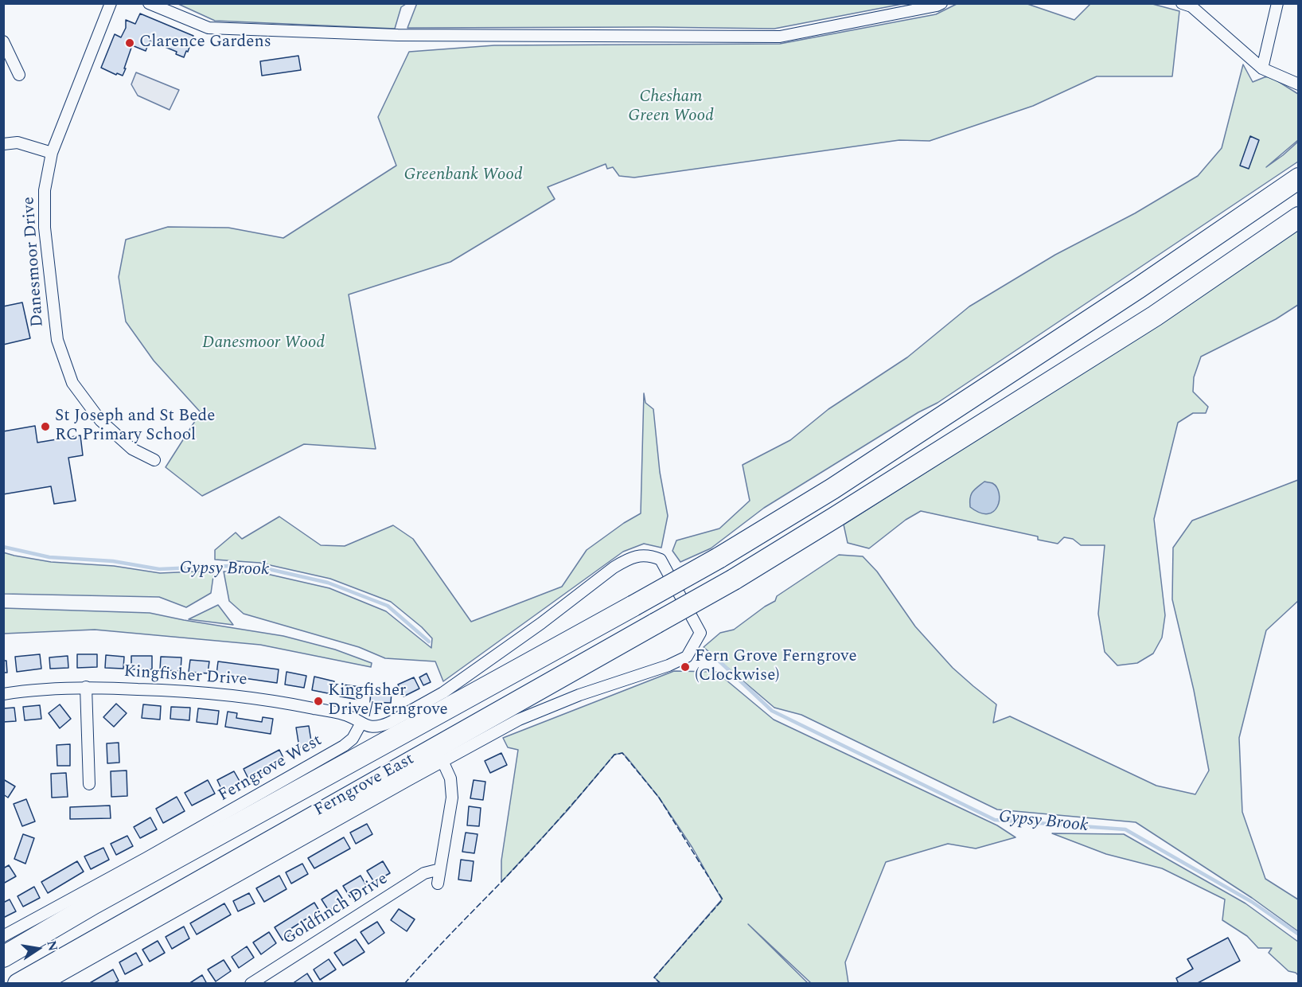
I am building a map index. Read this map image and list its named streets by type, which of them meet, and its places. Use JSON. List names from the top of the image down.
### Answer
{
  "streets": {
    "street": [
      "Danesmoor Drive",
      "Kingfisher Drive",
      "Ferngrove West",
      "Ferngrove East",
      "Goldfinch Drive"
    ]
  },
  "crossings": [
    ["Kingfisher Drive", "Ferngrove West"],
    ["Kingfisher Drive", "Ferngrove East"],
    ["Ferngrove West", "Ferngrove East"]
  ],
  "water": ["Gypsy Brook"],
  "parks": ["Chesham Green Wood", "Greenbank Wood", "Danesmoor Wood"],
  "places": [
    "Clarence Gardens",
    "St Joseph and St Bede RC Primary School",
    "Fern Grove Ferngrove (Clockwise)",
    "Kingfisher Drive/Ferngrove"
  ],
  "north": "right"
}
